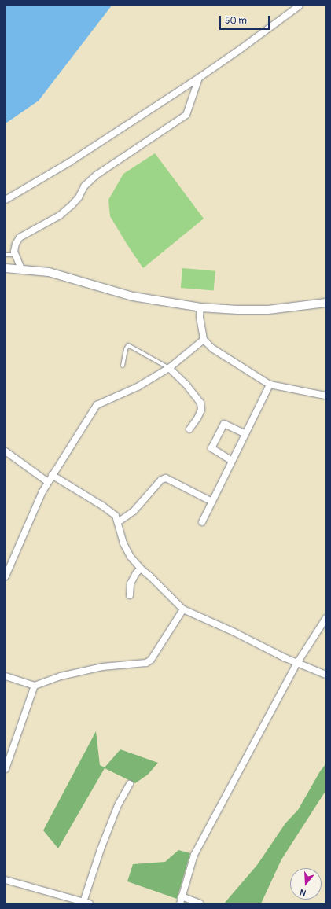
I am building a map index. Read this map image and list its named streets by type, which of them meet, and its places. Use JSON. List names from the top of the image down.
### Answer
{
  "scale_bar": "50 m",
  "north": "bottom"
}
